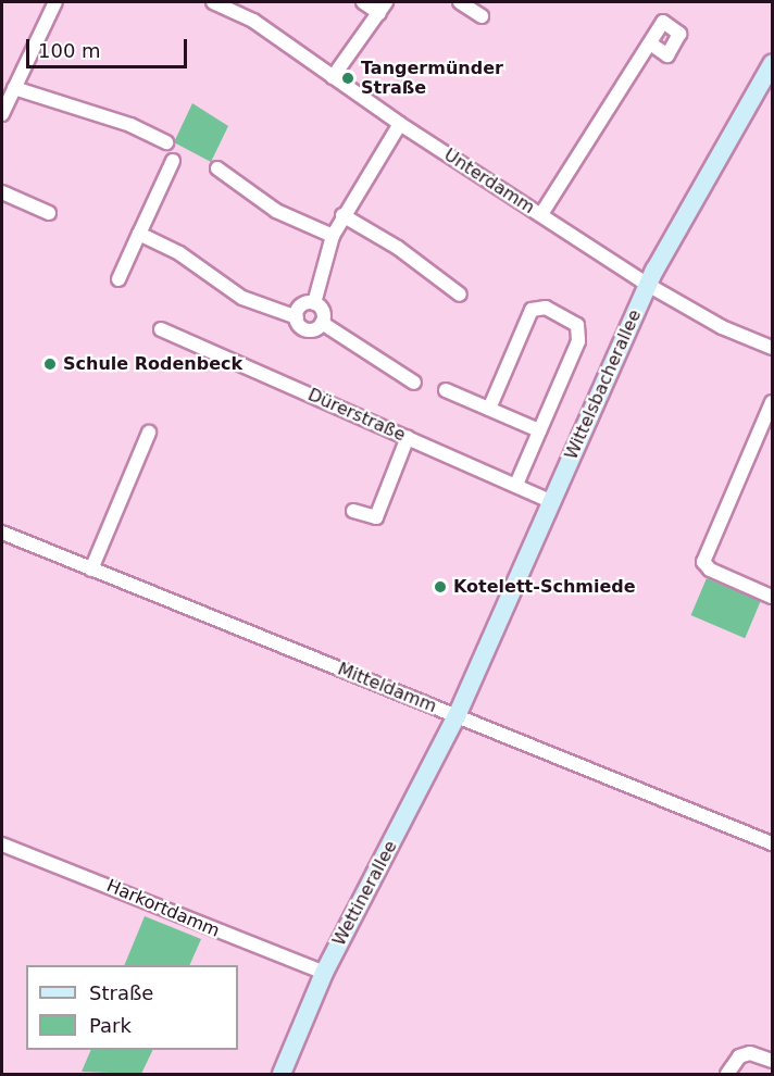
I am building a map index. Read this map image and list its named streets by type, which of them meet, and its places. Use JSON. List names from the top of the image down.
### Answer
{
  "streets": {
    "street": [
      "Unterdamm",
      "Wittelsbacherallee",
      "Dürerstraße",
      "Mitteldamm",
      "Wettinerallee",
      "Harkortdamm"
    ]
  },
  "crossings": [
    ["Unterdamm", "Wittelsbacherallee"],
    ["Wittelsbacherallee", "Dürerstraße"],
    ["Wittelsbacherallee", "Mitteldamm"],
    ["Wittelsbacherallee", "Wettinerallee"],
    ["Mitteldamm", "Wettinerallee"],
    ["Wettinerallee", "Harkortdamm"]
  ],
  "places": ["Tangermünder Straße", "Schule Rodenbeck", "Kotelett-Schmiede"],
  "legend": ["Straße", "Park"],
  "scale_bar": "100 m"
}
